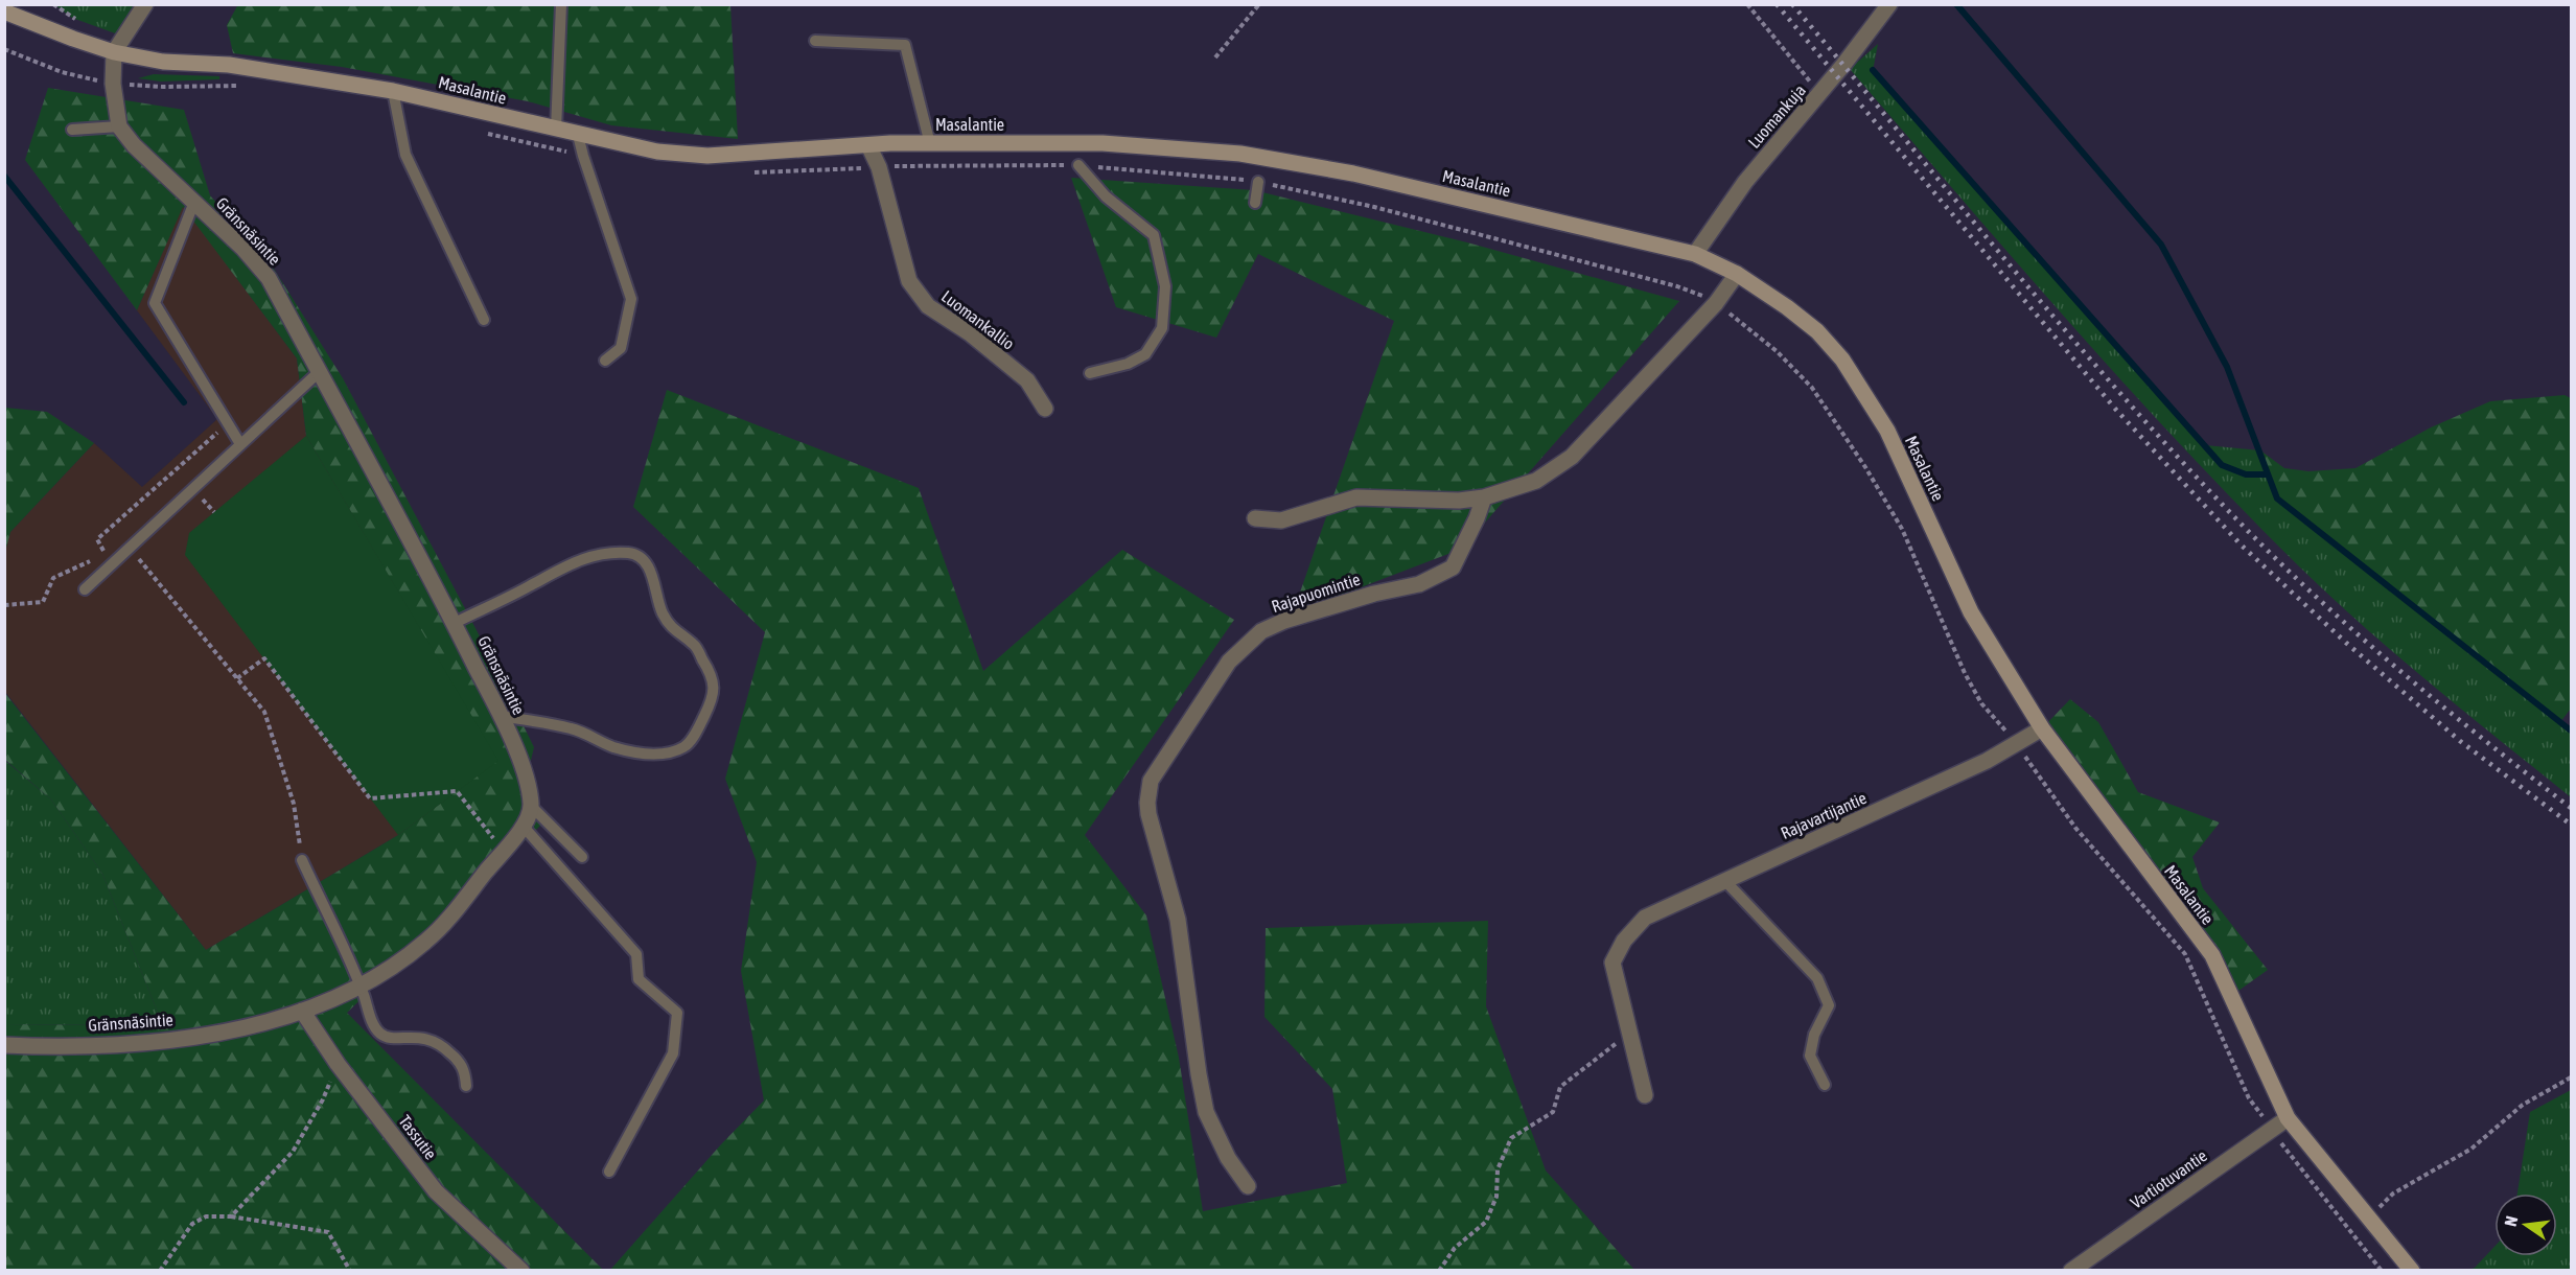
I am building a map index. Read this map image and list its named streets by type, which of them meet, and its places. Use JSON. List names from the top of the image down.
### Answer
{
  "streets": {
    "street": [
      "Masalantie",
      "Luomankuja",
      "Gränsnäsintie",
      "Luomankallio",
      "Rajapuomintie",
      "Rajavartijantie",
      "Tassutie",
      "Vartiotuvantie"
    ]
  },
  "crossings": [
    ["Masalantie", "Luomankuja"],
    ["Masalantie", "Luomankallio"],
    ["Masalantie", "Rajavartijantie"],
    ["Masalantie", "Vartiotuvantie"],
    ["Gränsnäsintie", "Tassutie"]
  ],
  "north": "left"
}
